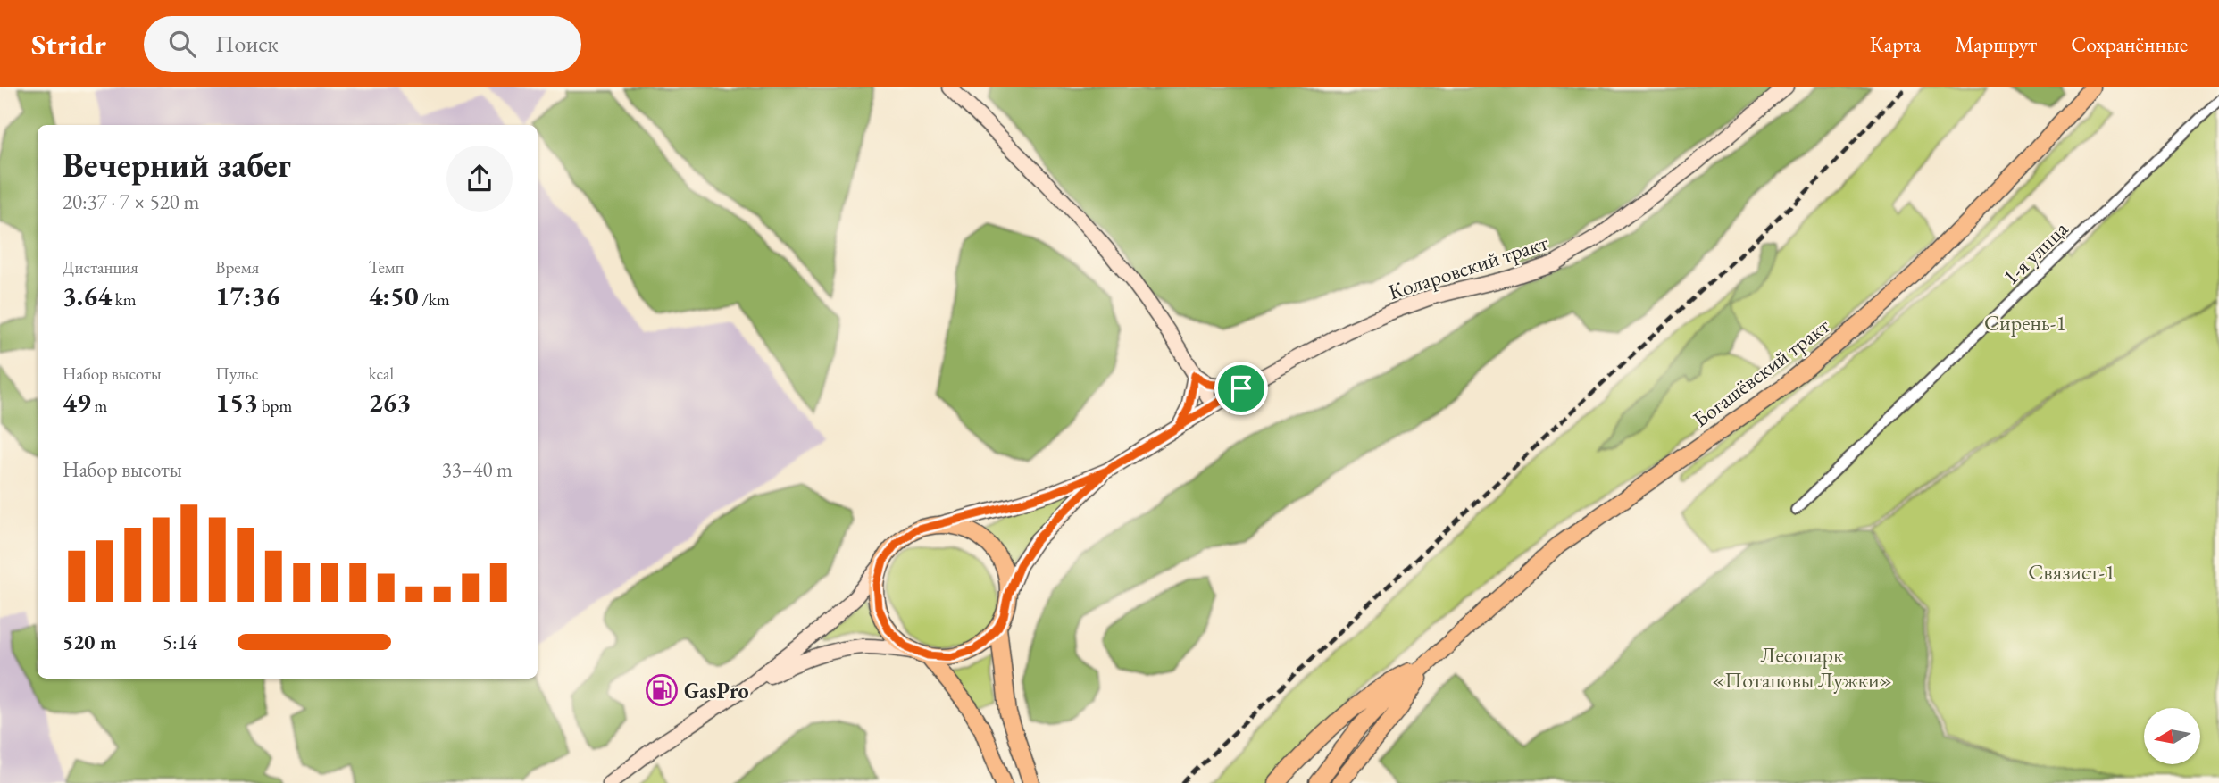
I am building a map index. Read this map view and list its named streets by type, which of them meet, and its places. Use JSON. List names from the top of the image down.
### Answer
{
  "streets": {
    "main road": ["Коларовский тракт", "Богашёвский тракт"],
    "street": ["1-я улица"]
  },
  "parks": ["Сирень-1", "Связист-1", "Лесопарк «Потаповы Лужки»"],
  "places": {
    "fuel station": ["GasPro"]
  },
  "north": "left",
  "page": {
    "header": "Stridr",
    "search": "Поиск",
    "nav": ["Карта", "Маршрут", "Сохранённые"],
    "heading": ["Вечерний забег", "20:37 · 7 × 520 m"],
    "stats": [
      ["Дистанция", "3.64 km"],
      ["Время", "17:36"],
      ["Темп", "4:50 /km"],
      ["Набор высоты", "49 m"],
      ["Пульс", "153 bpm"],
      ["kcal", "263"]
    ],
    "chart": ["Набор высоты", "33–40 m"],
    "list": [
      {
        "name": "520 m",
        "note": "5:14"
      }
    ]
  }
}
